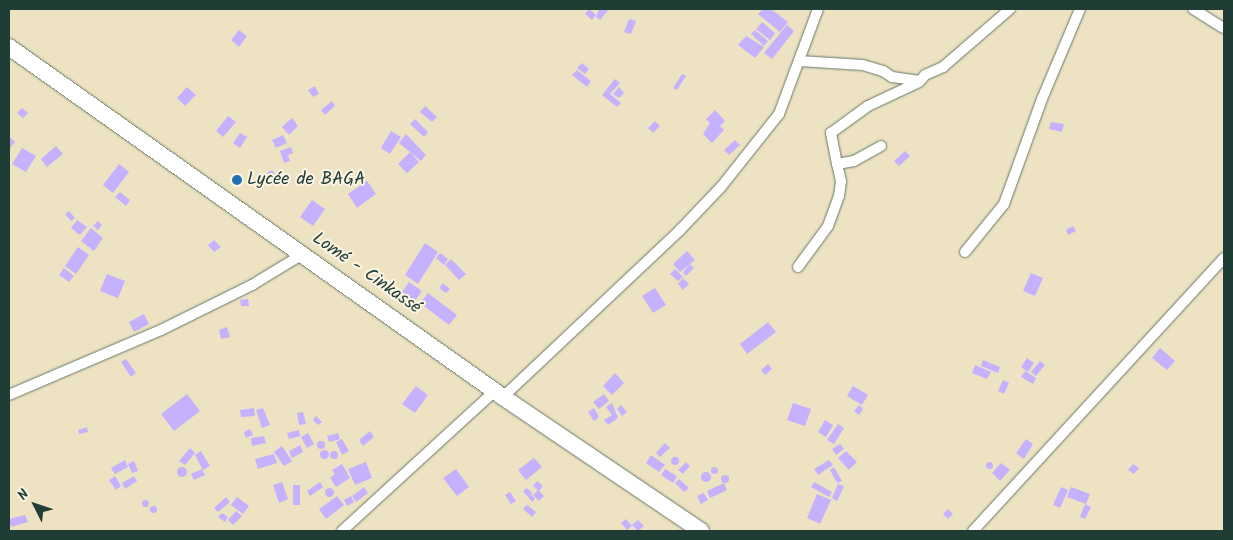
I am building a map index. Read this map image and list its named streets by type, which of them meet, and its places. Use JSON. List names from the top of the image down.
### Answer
{
  "streets": {
    "highway": ["Lomé - Cinkassé"]
  },
  "places": ["Lycée de BAGA"],
  "north": "top left"
}
